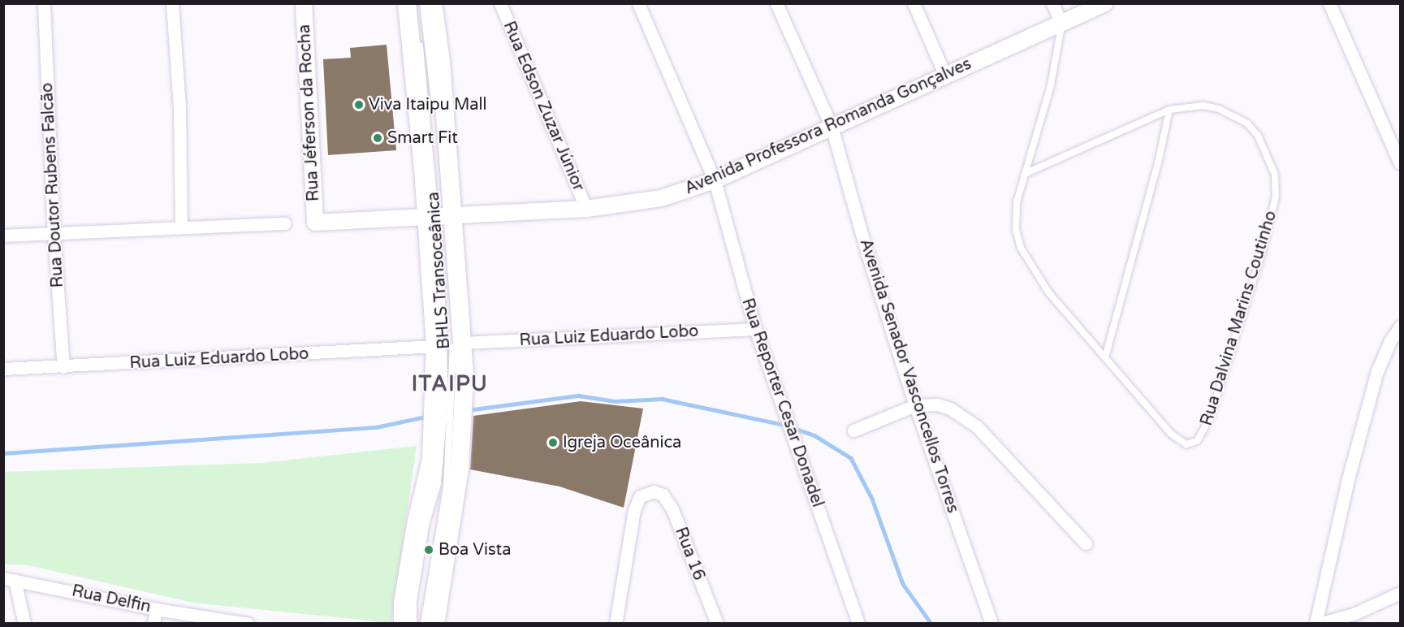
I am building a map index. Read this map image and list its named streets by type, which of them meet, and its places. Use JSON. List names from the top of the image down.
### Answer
{
  "streets": {
    "street": [
      "Rua Edson Zuzar Júnior",
      "Rua Jéferson da Rocha",
      "Avenida Professora Romanda Gonçalves",
      "Rua Doutor Rubens Falcão",
      "Rua Luiz Eduardo Lobo",
      "Avenida Senador Vasconcellos Torres",
      "Rua Reporter Cesar Donadel",
      "Rua 16",
      "Rua Delfin"
    ],
    "lane": ["BHLS Transoceânica", "Rua Dalvina Marins Coutinho"]
  },
  "crossings": [
    ["Rua Edson Zuzar Júnior", "Avenida Professora Romanda Gonçalves"],
    ["Rua Jéferson da Rocha", "Avenida Professora Romanda Gonçalves"],
    ["Avenida Professora Romanda Gonçalves", "BHLS Transoceânica"],
    ["Avenida Professora Romanda Gonçalves", "Rua Dalvina Marins Coutinho"],
    ["Avenida Professora Romanda Gonçalves", "Avenida Senador Vasconcellos Torres"],
    ["Avenida Professora Romanda Gonçalves", "Rua Reporter Cesar Donadel"],
    ["Rua Doutor Rubens Falcão", "Rua Luiz Eduardo Lobo"],
    ["BHLS Transoceânica", "Rua Luiz Eduardo Lobo"],
    ["Rua Luiz Eduardo Lobo", "Rua Reporter Cesar Donadel"]
  ],
  "districts": ["ITAIPU"],
  "places": [
    "Viva Itaipu Mall",
    "Smart Fit",
    "Igreja Oceânica",
    "Boa Vista"
  ]
}
